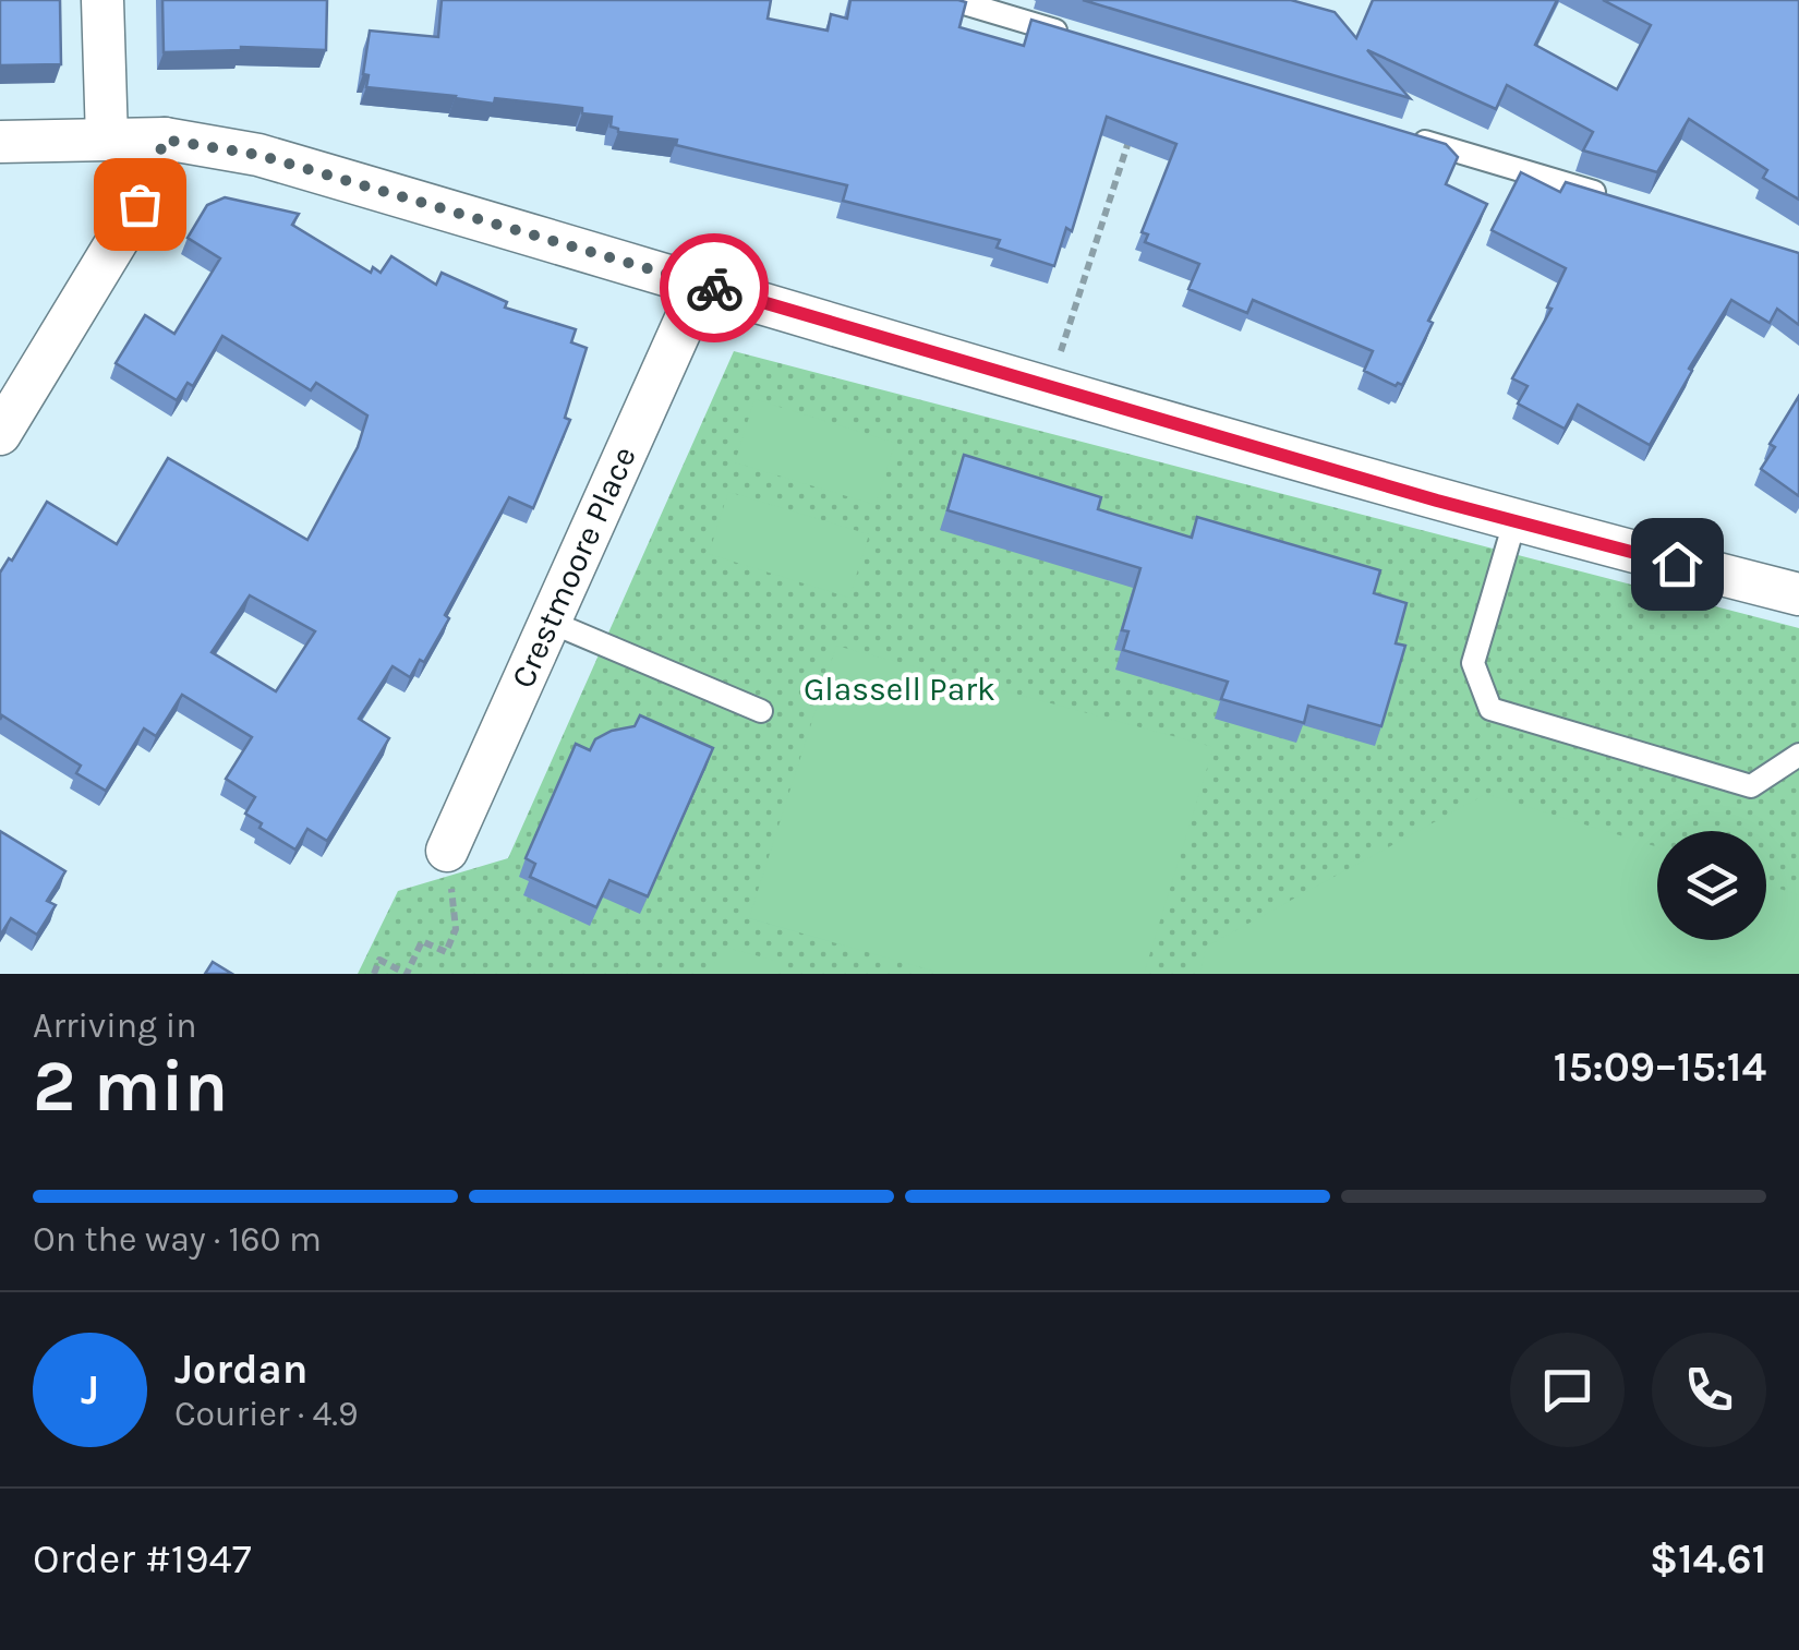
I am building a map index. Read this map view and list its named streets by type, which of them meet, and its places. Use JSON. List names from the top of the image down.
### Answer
{
  "streets": {
    "street": ["Crestmoore Place"]
  },
  "parks": ["Glassell Park"],
  "page": {
    "heading": ["2 min", "Arriving in", "15:09–15:14"],
    "panel": [
      "Jordan",
      "Courier · 4.9",
      "Order #1947",
      "$14.61"
    ],
    "bar": "On the way · 160 m",
    "round": "J"
  }
}
